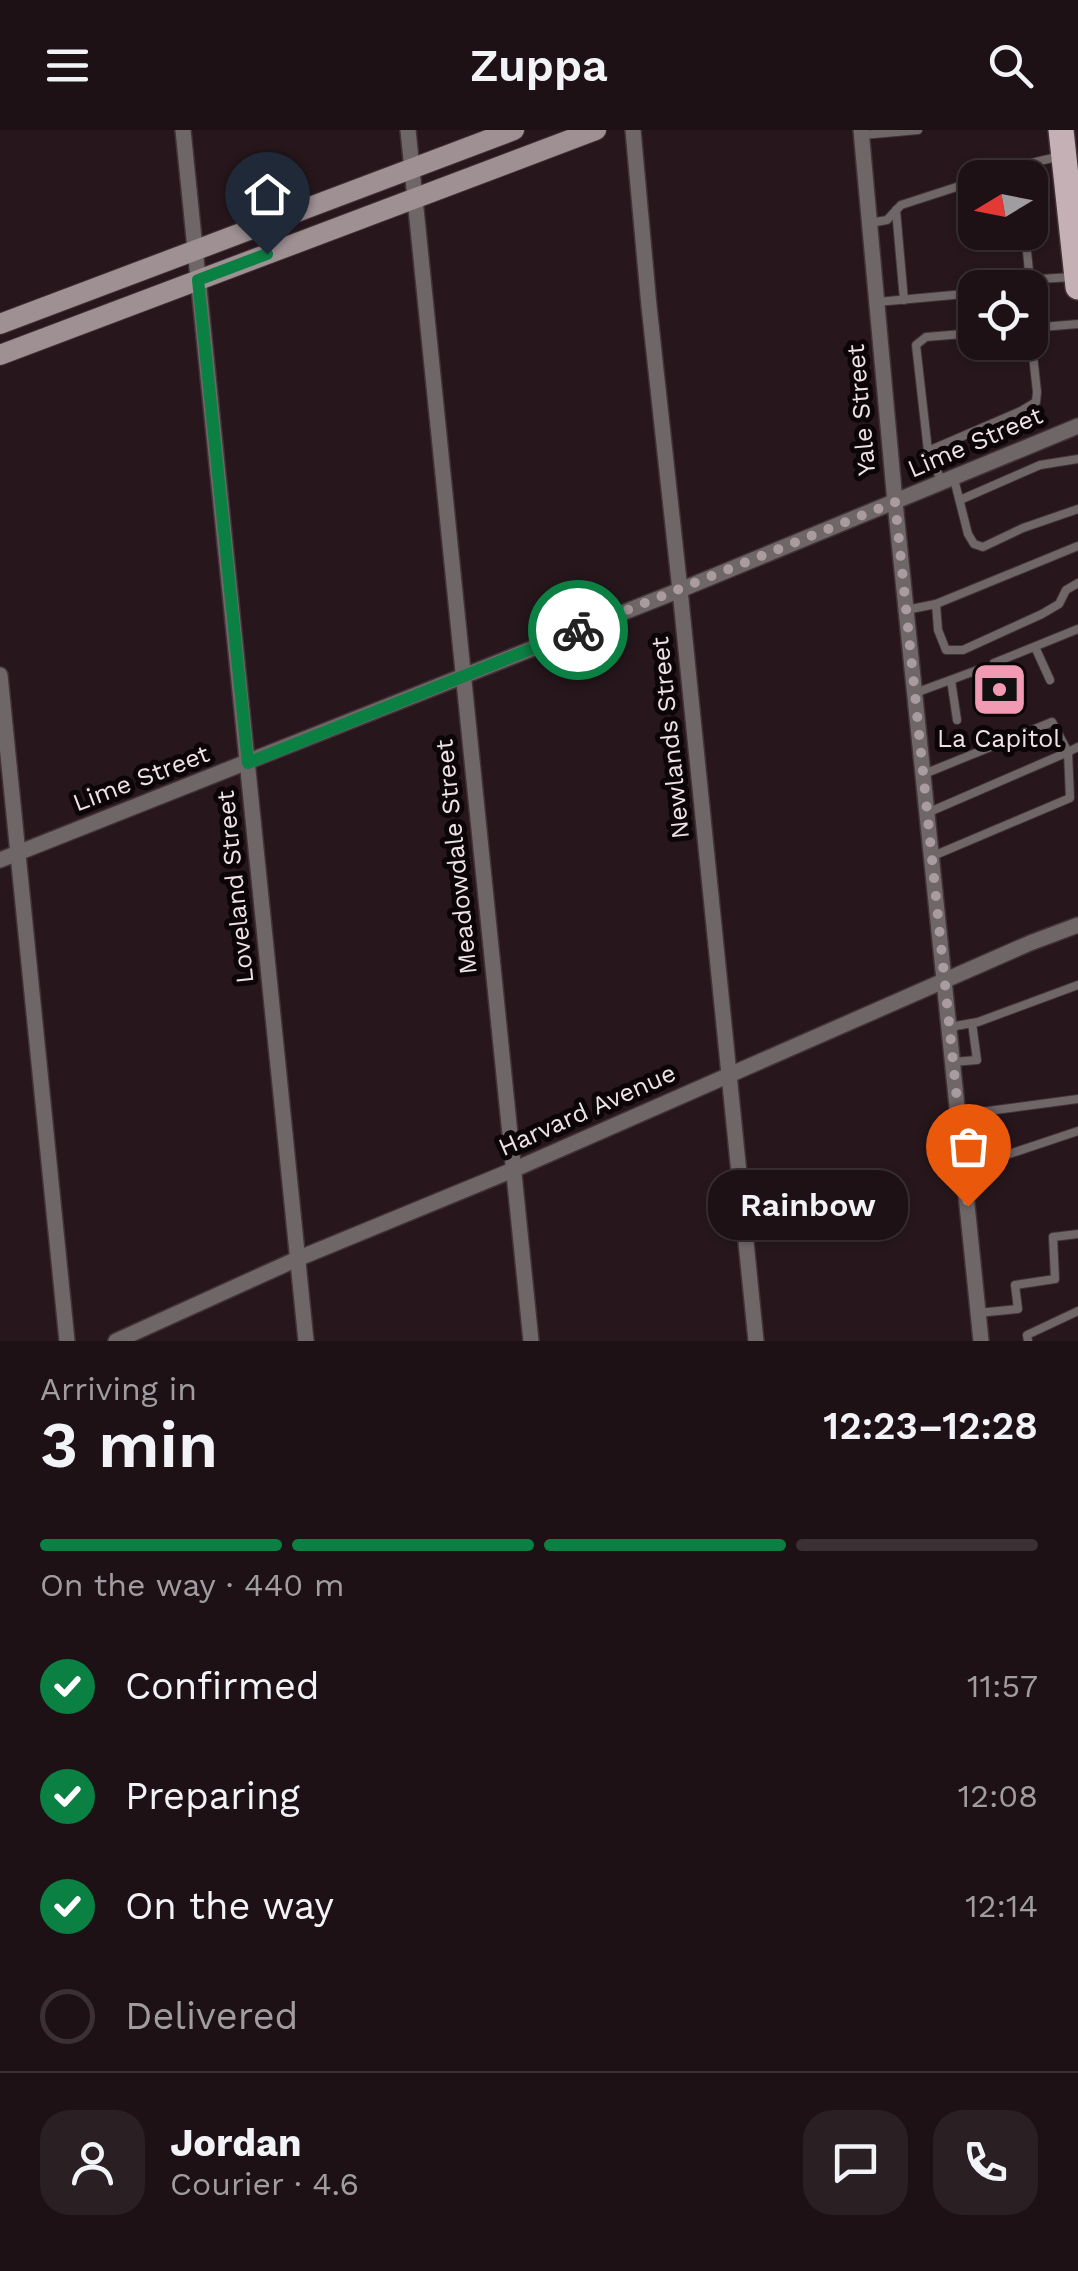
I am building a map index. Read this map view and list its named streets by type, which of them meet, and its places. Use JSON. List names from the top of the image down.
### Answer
{
  "streets": {
    "street": [
      "Yale Street",
      "Lime Street",
      "Newlands Street",
      "Meadowdale Street",
      "Loveland Street",
      "Harvard Avenue"
    ]
  },
  "crossings": [
    ["Yale Street", "Lime Street"],
    ["Yale Street", "Harvard Avenue"],
    ["Lime Street", "Newlands Street"],
    ["Lime Street", "Meadowdale Street"],
    ["Lime Street", "Loveland Street"],
    ["Newlands Street", "Harvard Avenue"],
    ["Meadowdale Street", "Harvard Avenue"],
    ["Loveland Street", "Harvard Avenue"]
  ],
  "places": {
    "bank": ["La Capitol"],
    "other": ["Rainbow"]
  },
  "north": "left",
  "page": {
    "header": "Zuppa",
    "bubble": "Rainbow",
    "heading": ["3 min", "Arriving in", "12:23–12:28"],
    "panel": ["Jordan", "Courier · 4.6"],
    "bar": "On the way · 440 m",
    "list": [
      ["Confirmed", "11:57"],
      ["Preparing", "12:08"],
      ["On the way", "12:14"],
      "Delivered"
    ]
  }
}
